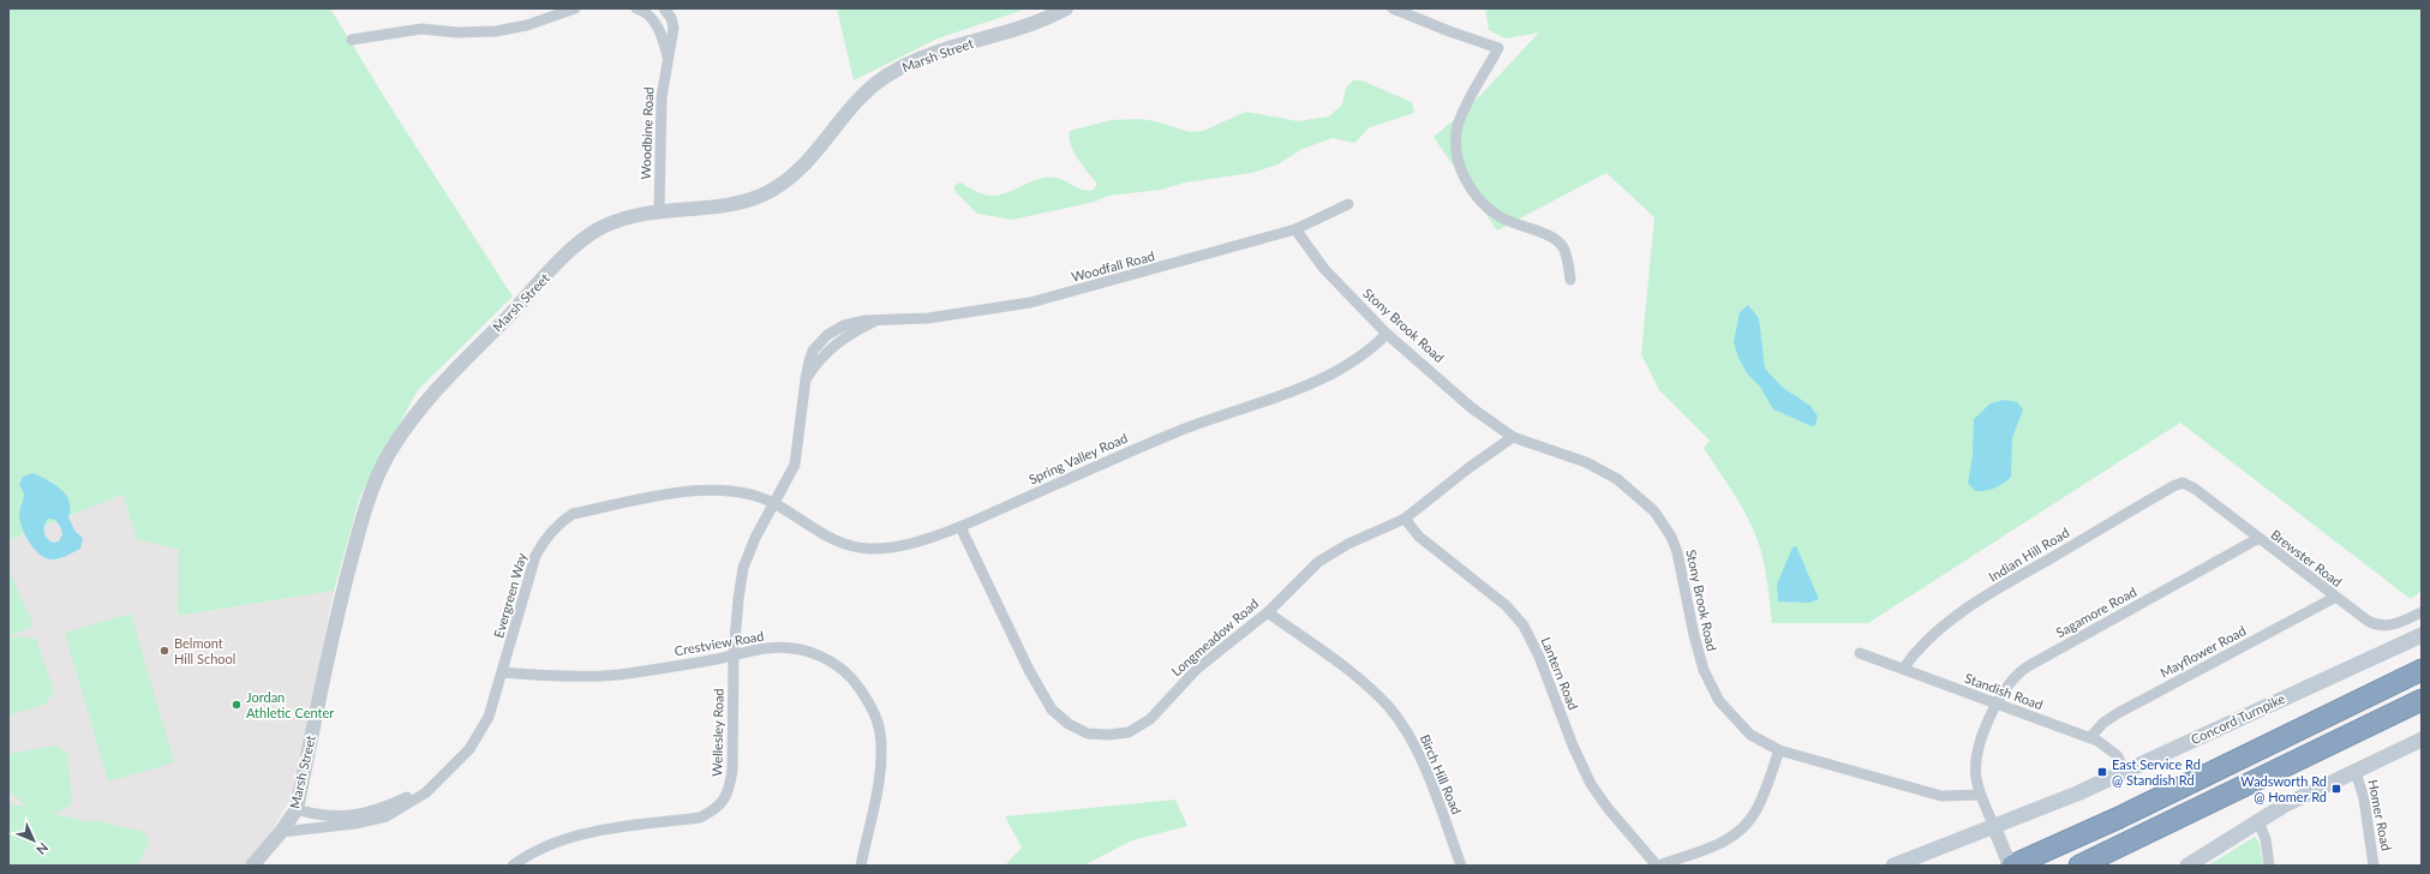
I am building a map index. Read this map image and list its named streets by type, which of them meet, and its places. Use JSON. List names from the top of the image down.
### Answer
{
  "streets": {
    "main road": ["Concord Turnpike"],
    "street": [
      "Marsh Street",
      "Woodbine Road",
      "Woodfall Road",
      "Stony Brook Road",
      "Spring Valley Road",
      "Indian Hill Road",
      "Brewster Road",
      "Evergreen Way",
      "Sagamore Road",
      "Longmeadow Road",
      "Crestview Road",
      "Mayflower Road",
      "Lantern Road",
      "Standish Road",
      "Wellesley Road",
      "Birch Hill Road",
      "Homer Road"
    ]
  },
  "crossings": [
    ["Marsh Street", "Woodbine Road"],
    ["Marsh Street", "Evergreen Way"],
    ["Woodfall Road", "Stony Brook Road"],
    ["Woodfall Road", "Spring Valley Road"],
    ["Woodfall Road", "Evergreen Way"],
    ["Woodfall Road", "Wellesley Road"],
    ["Stony Brook Road", "Spring Valley Road"],
    ["Stony Brook Road", "Sagamore Road"],
    ["Stony Brook Road", "Longmeadow Road"],
    ["Spring Valley Road", "Evergreen Way"],
    ["Spring Valley Road", "Longmeadow Road"],
    ["Spring Valley Road", "Wellesley Road"],
    ["Indian Hill Road", "Brewster Road"],
    ["Indian Hill Road", "Standish Road"],
    ["Brewster Road", "Sagamore Road"],
    ["Brewster Road", "Mayflower Road"],
    ["Evergreen Way", "Crestview Road"],
    ["Evergreen Way", "Wellesley Road"],
    ["Sagamore Road", "Standish Road"],
    ["Sagamore Road", "Concord Turnpike"],
    ["Longmeadow Road", "Lantern Road"],
    ["Longmeadow Road", "Birch Hill Road"],
    ["Crestview Road", "Wellesley Road"],
    ["Mayflower Road", "Standish Road"],
    ["Standish Road", "Concord Turnpike"]
  ],
  "places": {
    "other": ["Belmont Hill School", "Jordan Athletic Center"],
    "transit": ["East Service Rd @ Standish Rd", "Wadsworth Rd @ Homer Rd"]
  },
  "north": "bottom right"
}
